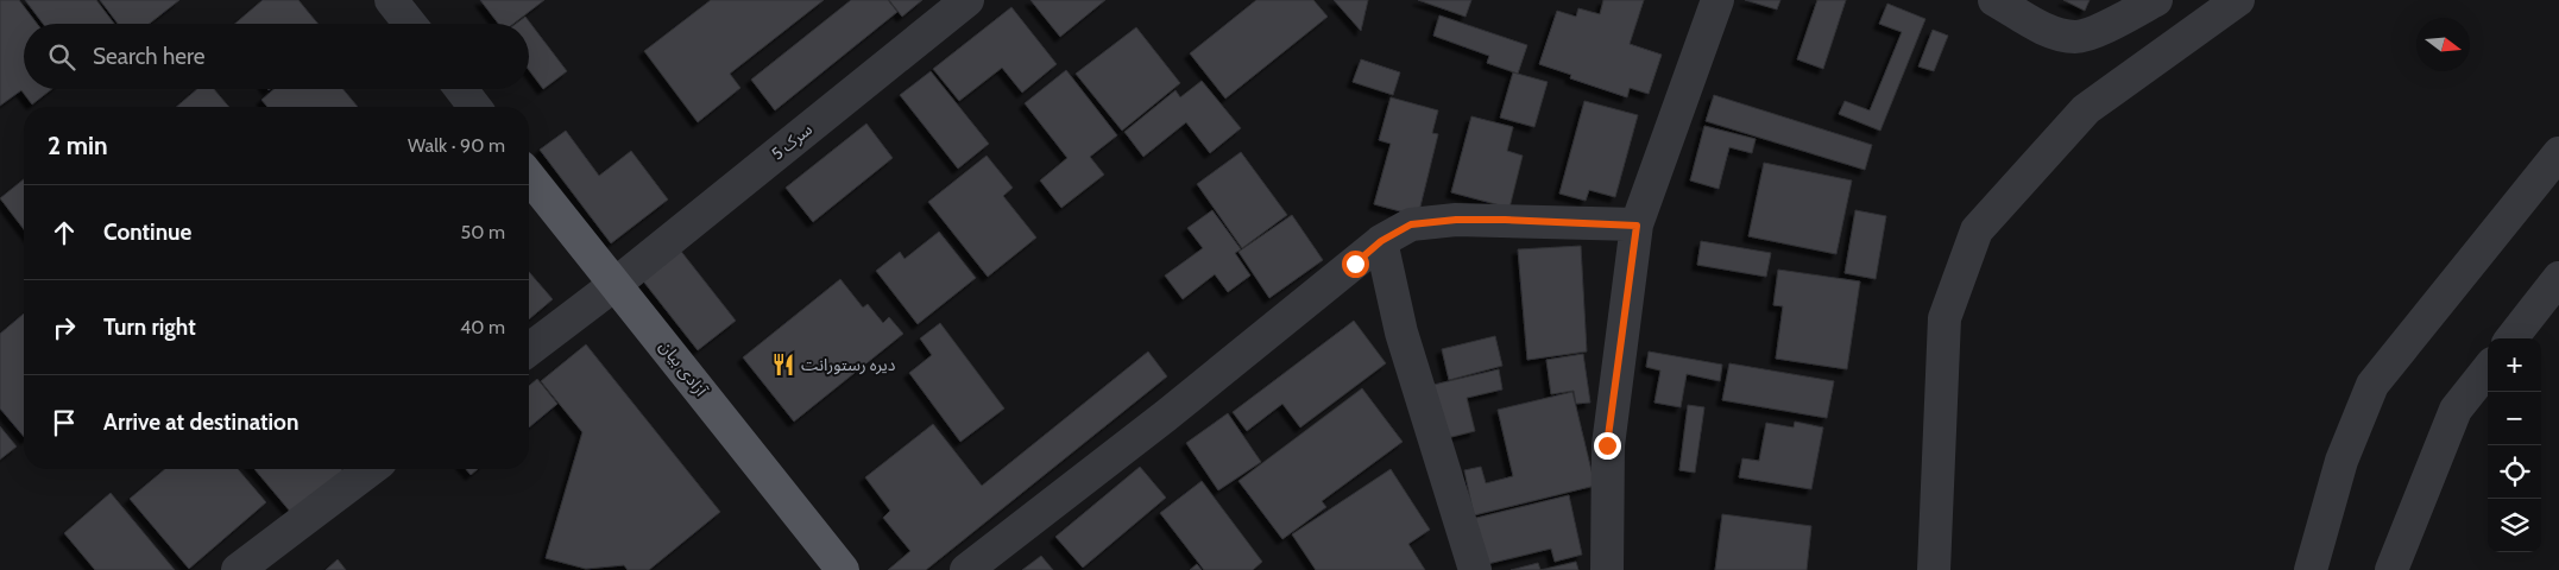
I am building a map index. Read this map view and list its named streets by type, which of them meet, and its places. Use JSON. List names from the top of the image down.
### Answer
{
  "streets": {
    "main road": ["آزادی بیان"],
    "street": ["سرک 5"]
  },
  "crossings": [
    ["سرک 5", "آزادی بیان"]
  ],
  "places": {
    "restaurant": ["دیره رستورانت"]
  },
  "north": "right",
  "page": {
    "search": "Search here",
    "heading": ["2 min", "Walk · 90 m"],
    "list": [
      ["Continue", "50 m"],
      ["Turn right", "40 m"],
      "Arrive at destination"
    ],
    "map_buttons": ["+", "−"]
  }
}
